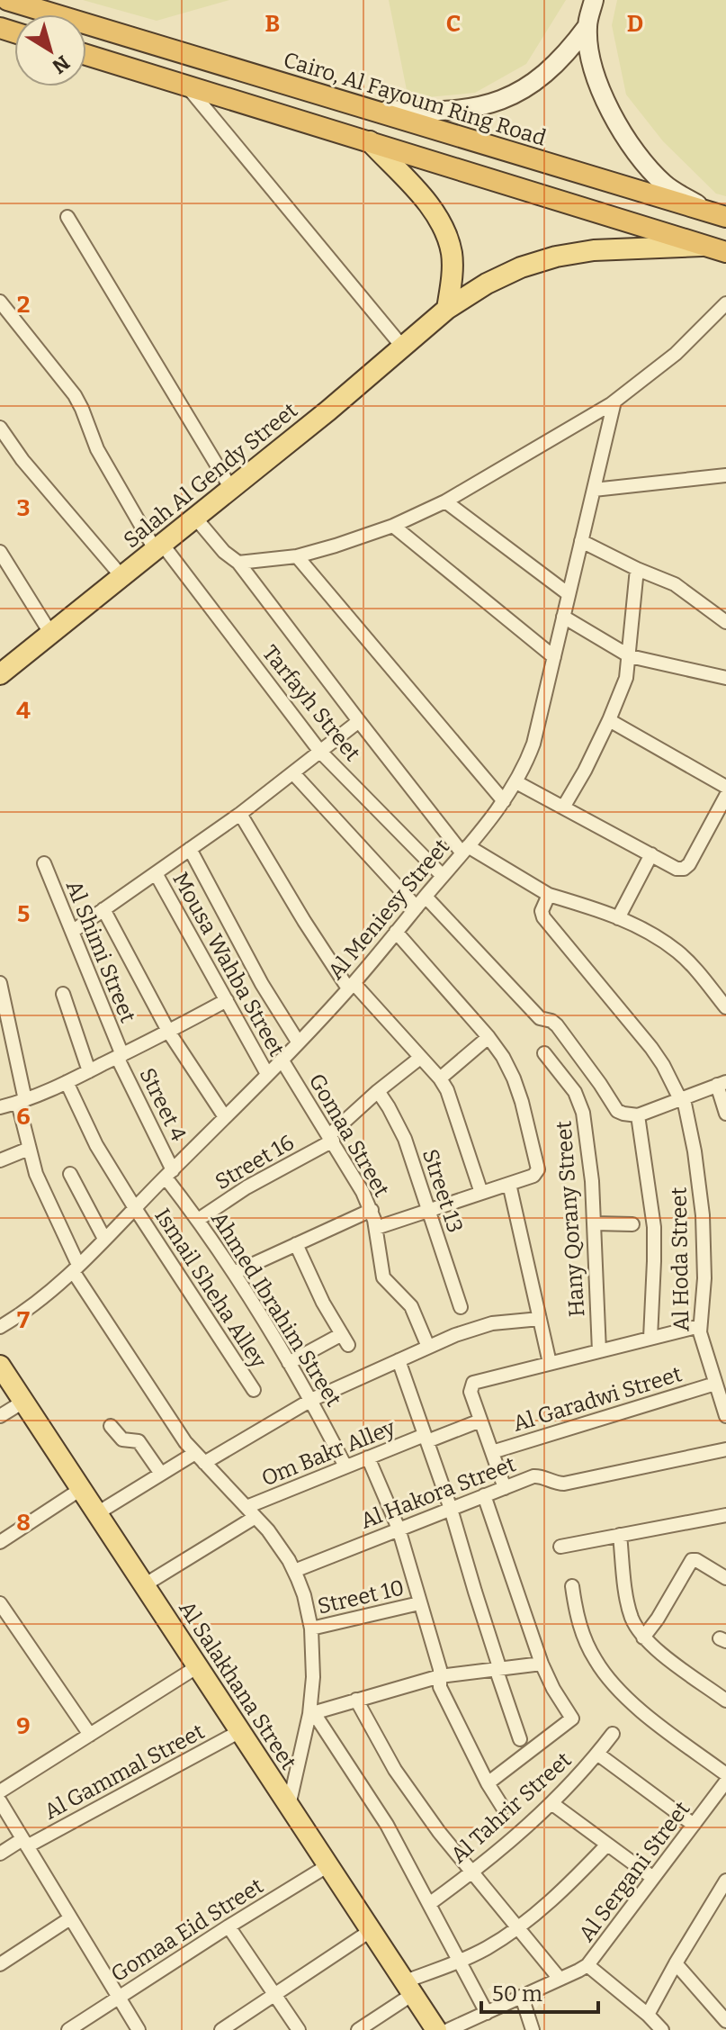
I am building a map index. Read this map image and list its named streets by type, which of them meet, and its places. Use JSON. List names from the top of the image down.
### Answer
{
  "streets": {
    "highway": ["Cairo, Al Fayoum Ring Road"],
    "main road": ["Salah Al Gendy Street", "Al Salakhana Street"],
    "street": [
      "Tarfayh Street",
      "Al Meniesy Street",
      "Al Shimi Street",
      "Mousa Wahba Street",
      "Street 4",
      "Gomaa Street",
      "Street 16",
      "Street 13",
      "Hany Qorany Street",
      "Al Hoda Street",
      "Ismail Sheha Alley",
      "Ahmed Ibrahim Street",
      "Al Garadwi Street",
      "Om Bakr Alley",
      "Al Hakora Street",
      "Street 10",
      "Al Gammal Street",
      "Al Tahrir Street",
      "Al Sergani Street",
      "Gomaa Eid Street"
    ]
  },
  "crossings": [
    ["Salah Al Gendy Street", "Tarfayh Street"],
    ["Tarfayh Street", "Al Meniesy Street"],
    ["Al Meniesy Street", "Mousa Wahba Street"],
    ["Al Meniesy Street", "Street 4"],
    ["Al Meniesy Street", "Gomaa Street"],
    ["Al Meniesy Street", "Ismail Sheha Alley"],
    ["Al Meniesy Street", "Ahmed Ibrahim Street"],
    ["Al Shimi Street", "Street 4"],
    ["Street 4", "Ahmed Ibrahim Street"],
    ["Gomaa Street", "Street 16"],
    ["Street 16", "Street 13"],
    ["Street 16", "Ahmed Ibrahim Street"],
    ["Al Hoda Street", "Al Garadwi Street"],
    ["Ahmed Ibrahim Street", "Om Bakr Alley"],
    ["Om Bakr Alley", "Al Salakhana Street"],
    ["Al Salakhana Street", "Al Gammal Street"],
    ["Al Salakhana Street", "Gomaa Eid Street"]
  ],
  "scale_bar": "50 m",
  "north": "bottom right",
  "grid": {
    "columns": ["B", "C", "D"],
    "rows": [
      "2",
      "3",
      "4",
      "5",
      "6",
      "7",
      "8",
      "9"
    ]
  }
}
